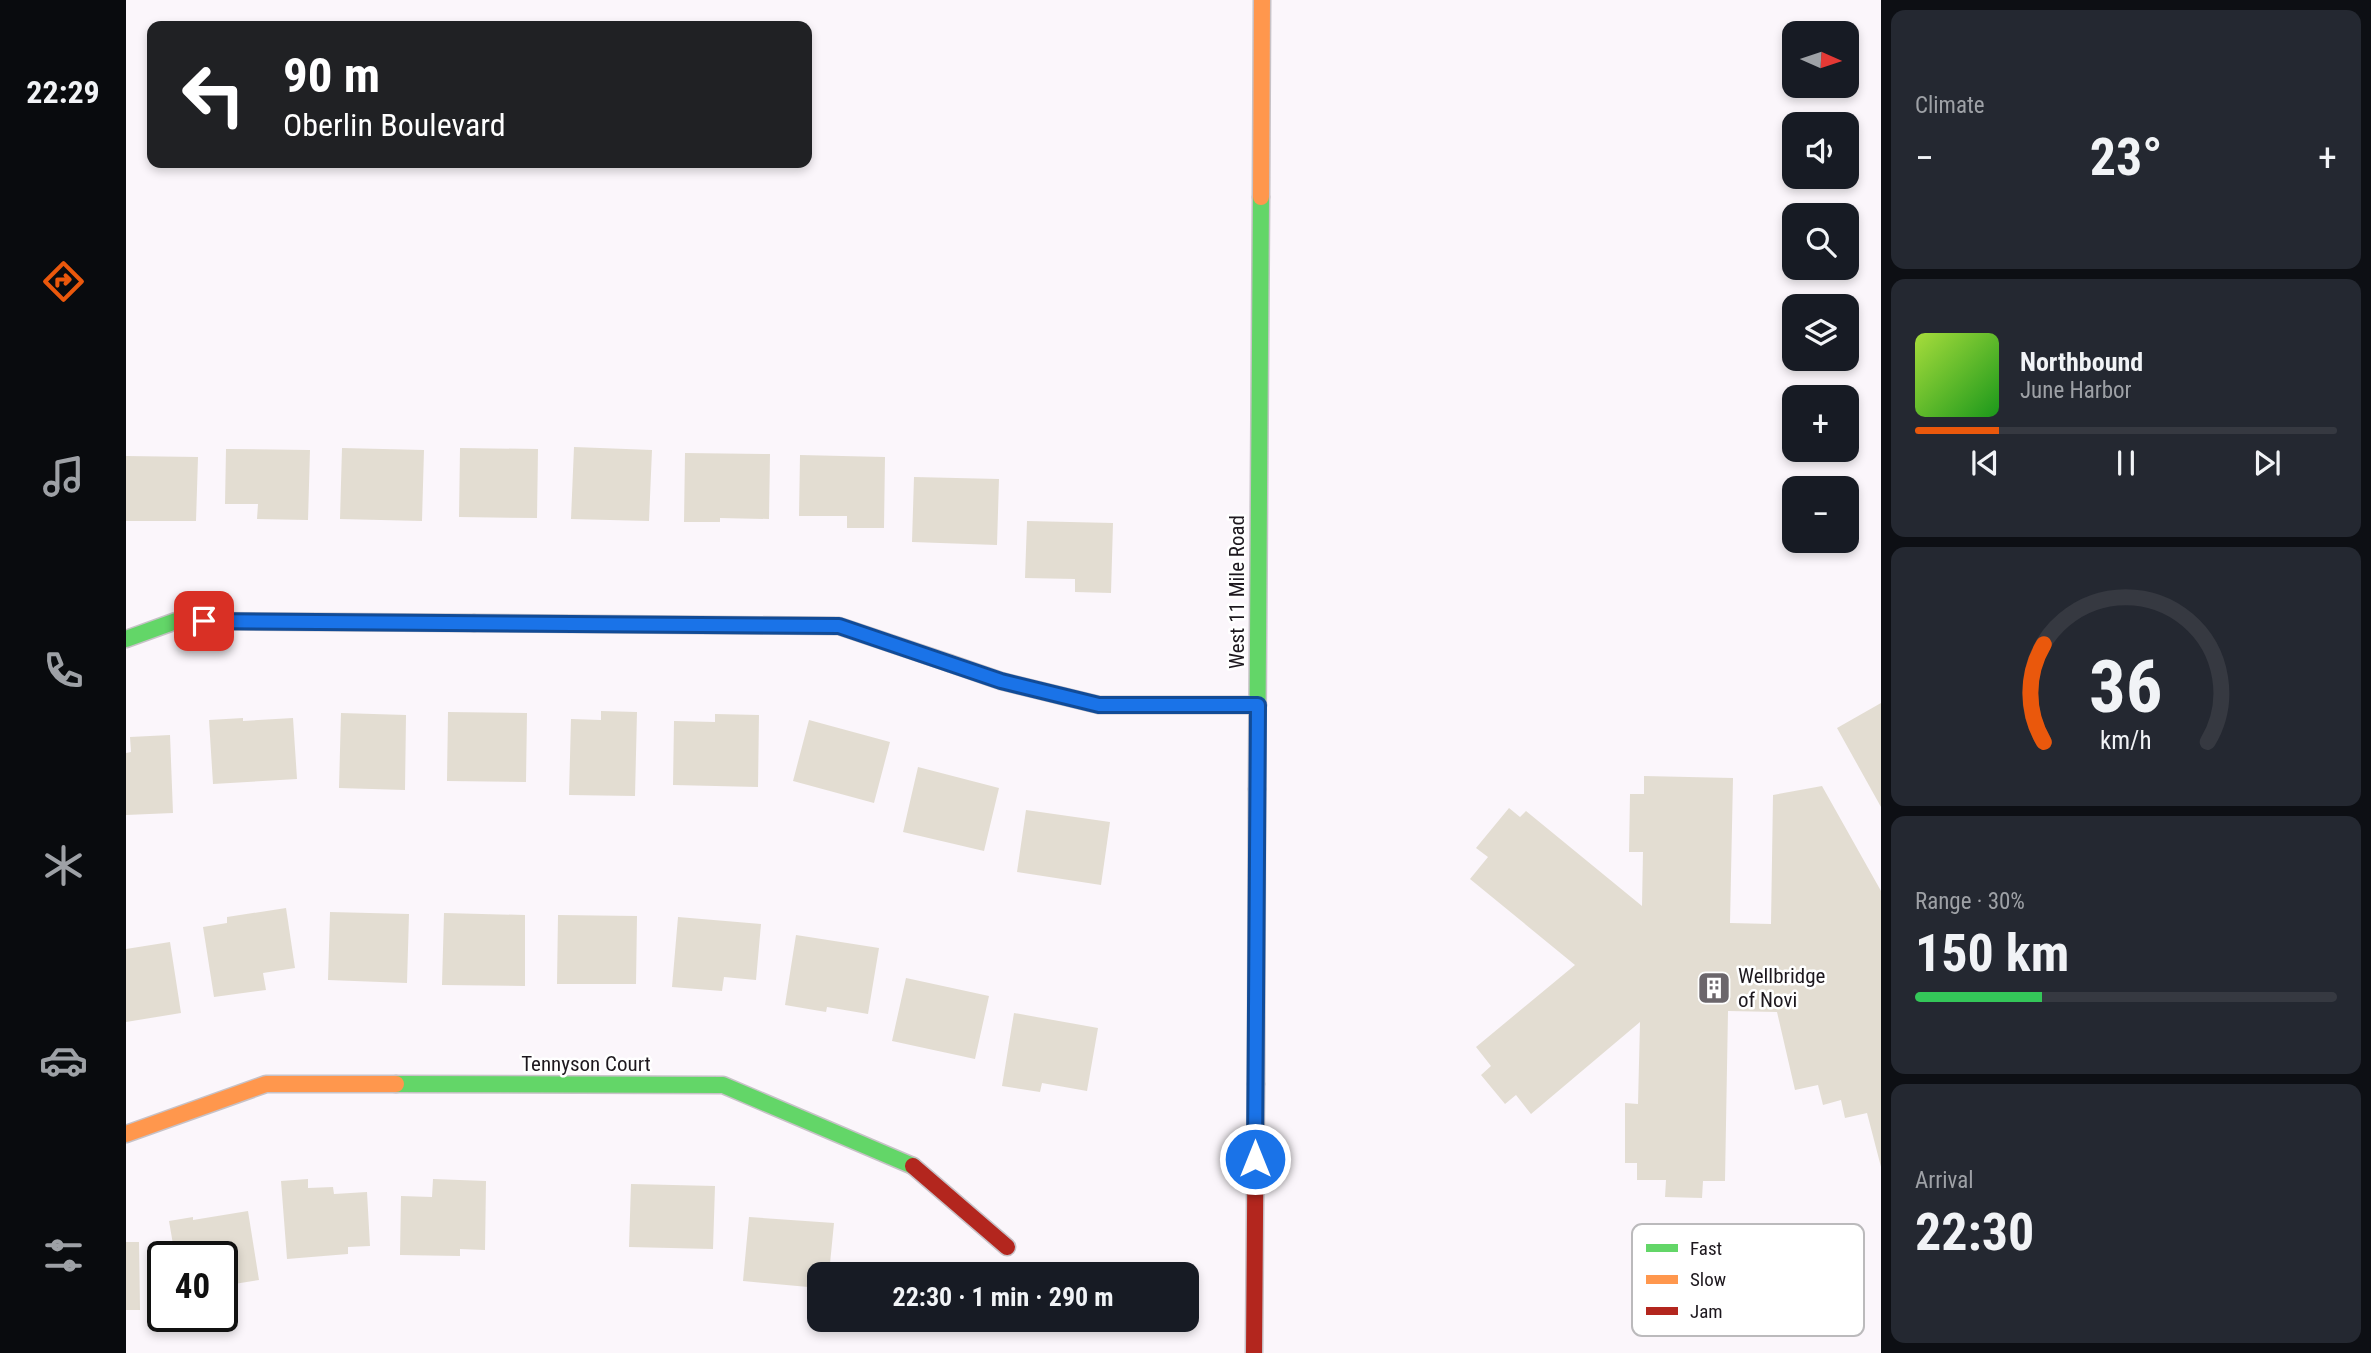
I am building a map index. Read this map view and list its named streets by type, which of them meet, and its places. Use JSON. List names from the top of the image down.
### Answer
{
  "streets": {
    "street": ["West 11 Mile Road", "Tennyson Court"]
  },
  "places": {
    "building": ["Wellbridge of Novi"]
  },
  "legend": ["Fast", "Slow", "Jam"],
  "north": "right",
  "page": {
    "tabs": "22:29",
    "tile": [
      "Climate",
      ["Range · 30%", "150 km"],
      ["Arrival", "22:30"]
    ],
    "map_buttons": ["+", "−"],
    "turn": ["90 m", "Oberlin Boulevard"],
    "heat": ["−", "23°", "+"],
    "song": ["Northbound", "June Harbor"],
    "limit": "40",
    "trip": "22:30 · 1 min · 290 m",
    "gauge": ["36", "km/h"]
  }
}
